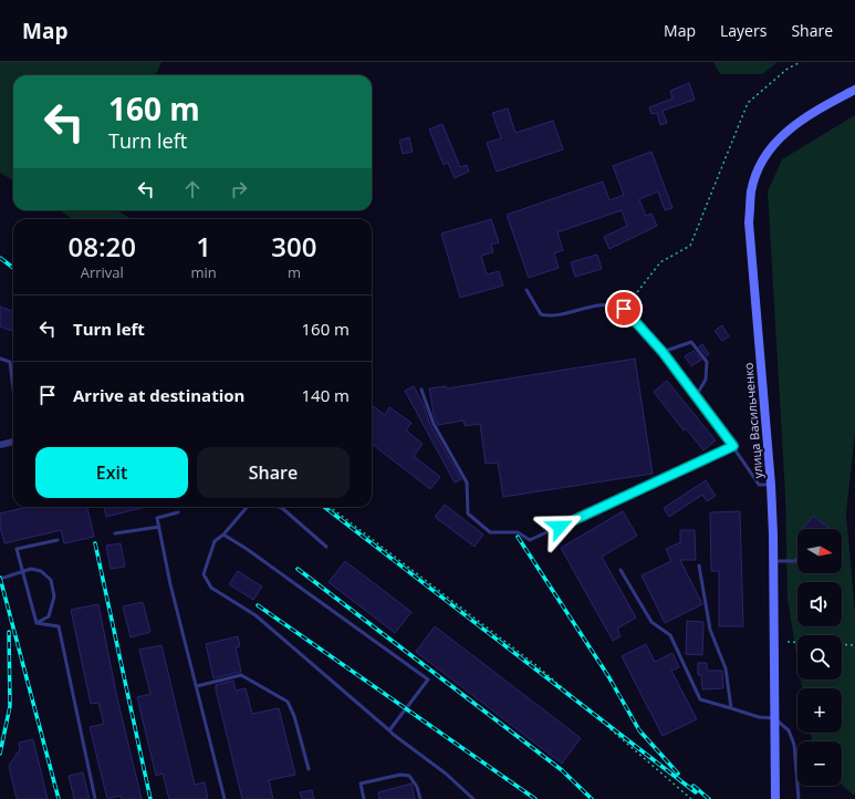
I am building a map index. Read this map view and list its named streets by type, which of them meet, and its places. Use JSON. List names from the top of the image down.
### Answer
{
  "streets": {
    "main road": ["улица Васильченко"]
  },
  "north": "right",
  "page": {
    "header": "Map",
    "nav": ["Map", "Layers", "Share"],
    "turn": ["160 m", "Turn left"],
    "eta": [
      "08:20",
      "Arrival",
      "1",
      "min",
      "300",
      "m"
    ],
    "list": [
      {
        "name": "Turn left",
        "value": "160 m"
      },
      {
        "name": "Arrive at destination",
        "value": "140 m"
      }
    ],
    "buttons": ["Exit", "Share"],
    "map_buttons": ["+", "−"]
  }
}
